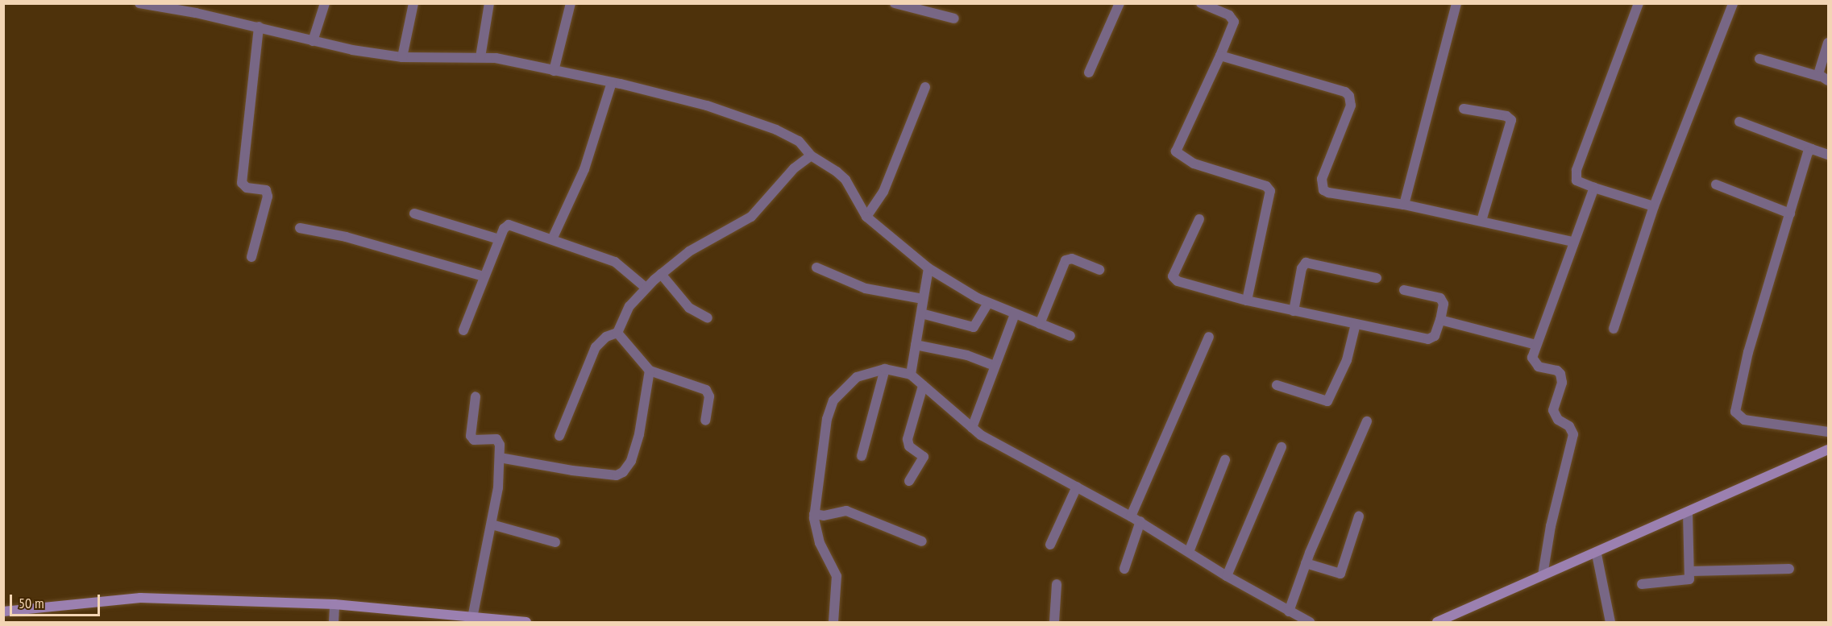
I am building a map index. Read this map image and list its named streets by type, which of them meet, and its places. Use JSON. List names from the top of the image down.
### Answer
{
  "scale_bar": "50 m"
}
